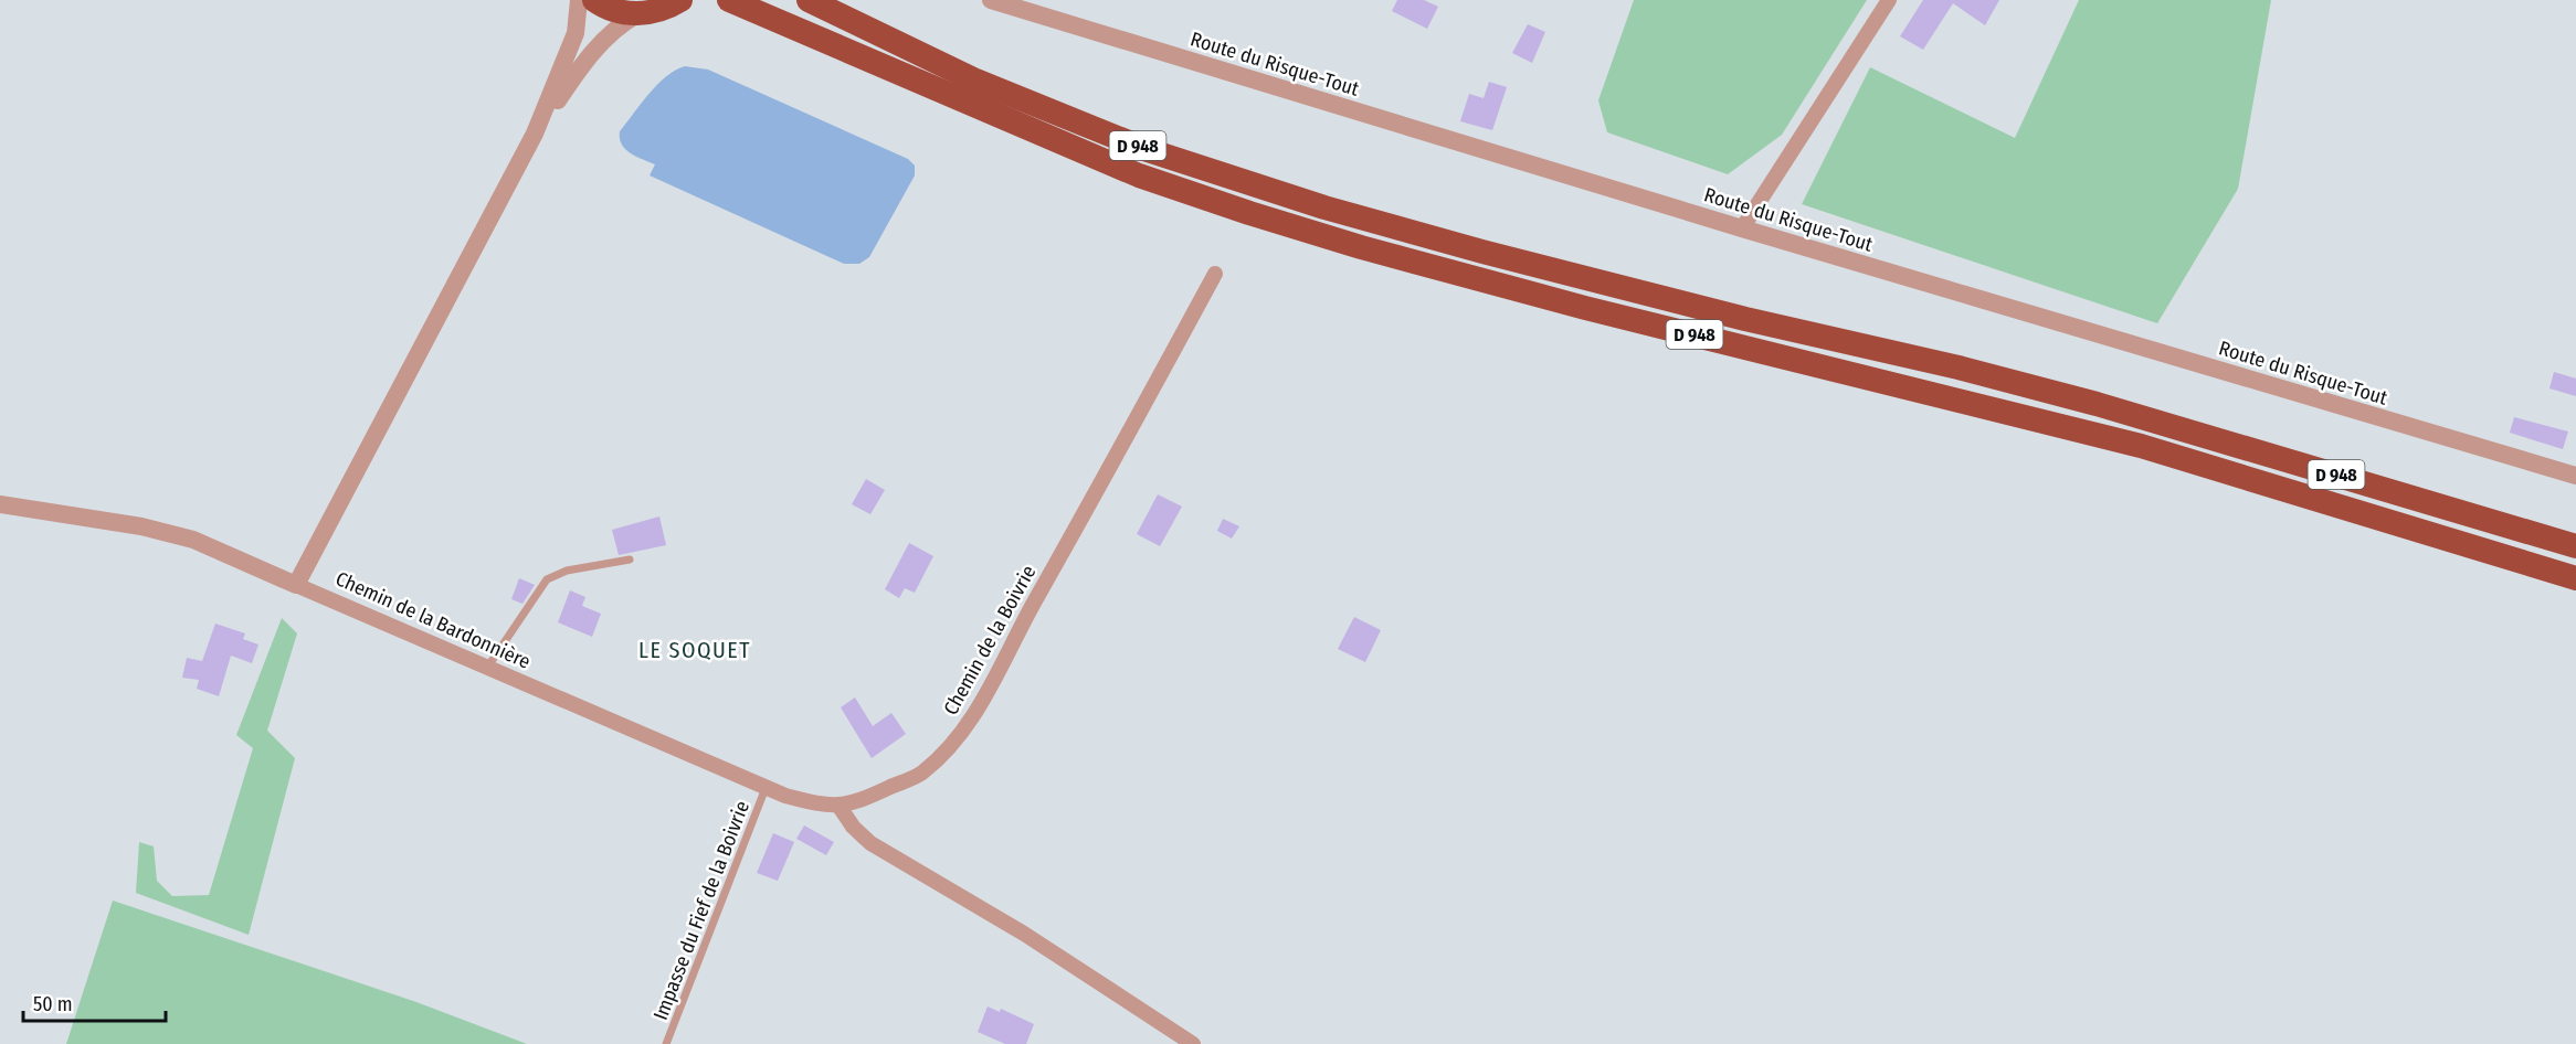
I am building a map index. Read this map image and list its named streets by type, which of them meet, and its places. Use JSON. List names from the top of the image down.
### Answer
{
  "streets": {
    "highway": ["D 948"],
    "street": ["Route du Risque-Tout", "Chemin de la Bardonnière", "Chemin de la Boivrie"],
    "lane": ["Impasse du Fief de la Boivrie"]
  },
  "crossings": [
    ["Chemin de la Bardonnière", "Chemin de la Boivrie"],
    ["Chemin de la Bardonnière", "Impasse du Fief de la Boivrie"]
  ],
  "districts": ["LE SOQUET"],
  "scale_bar": "50 m"
}
